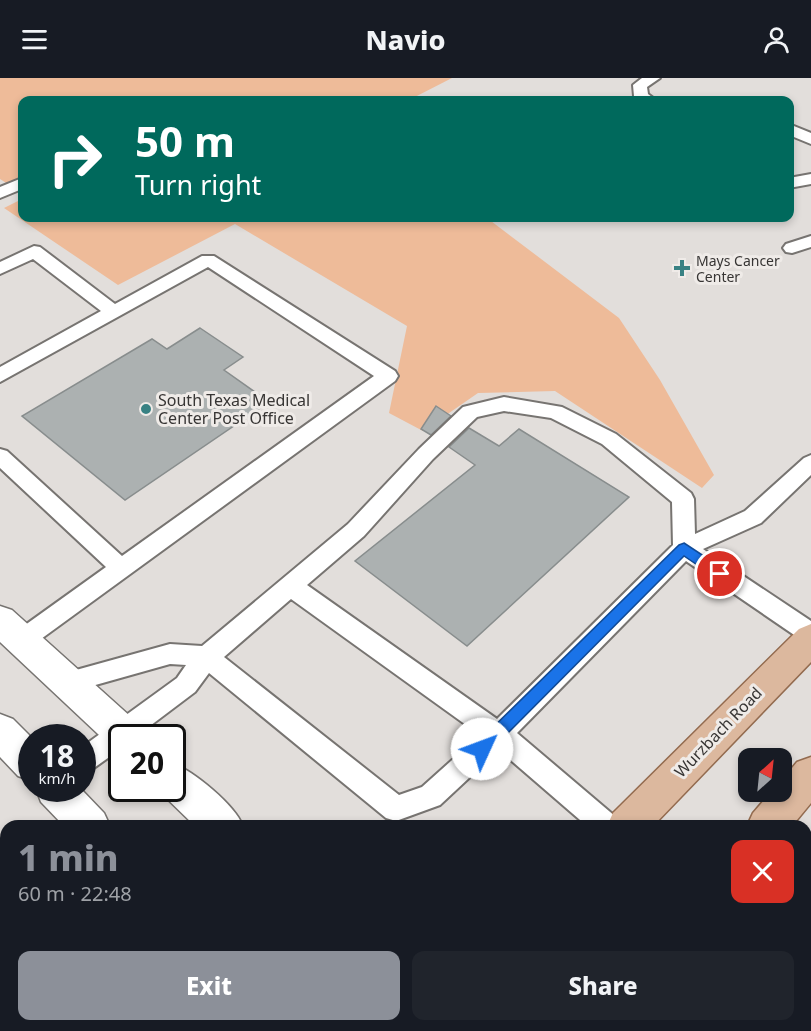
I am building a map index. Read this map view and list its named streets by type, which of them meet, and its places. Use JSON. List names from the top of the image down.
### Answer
{
  "streets": {
    "main road": ["Wurzbach Road"]
  },
  "places": {
    "health": ["Mays Cancer Center"],
    "other": ["South Texas Medical Center Post Office"]
  },
  "north": "top right",
  "page": {
    "header": "Navio",
    "turn": ["50 m", "Turn right"],
    "speed": "18 km/h",
    "limit": "20",
    "heading": ["1 min", "60 m · 22:48"],
    "buttons": ["Exit", "Share"]
  }
}
